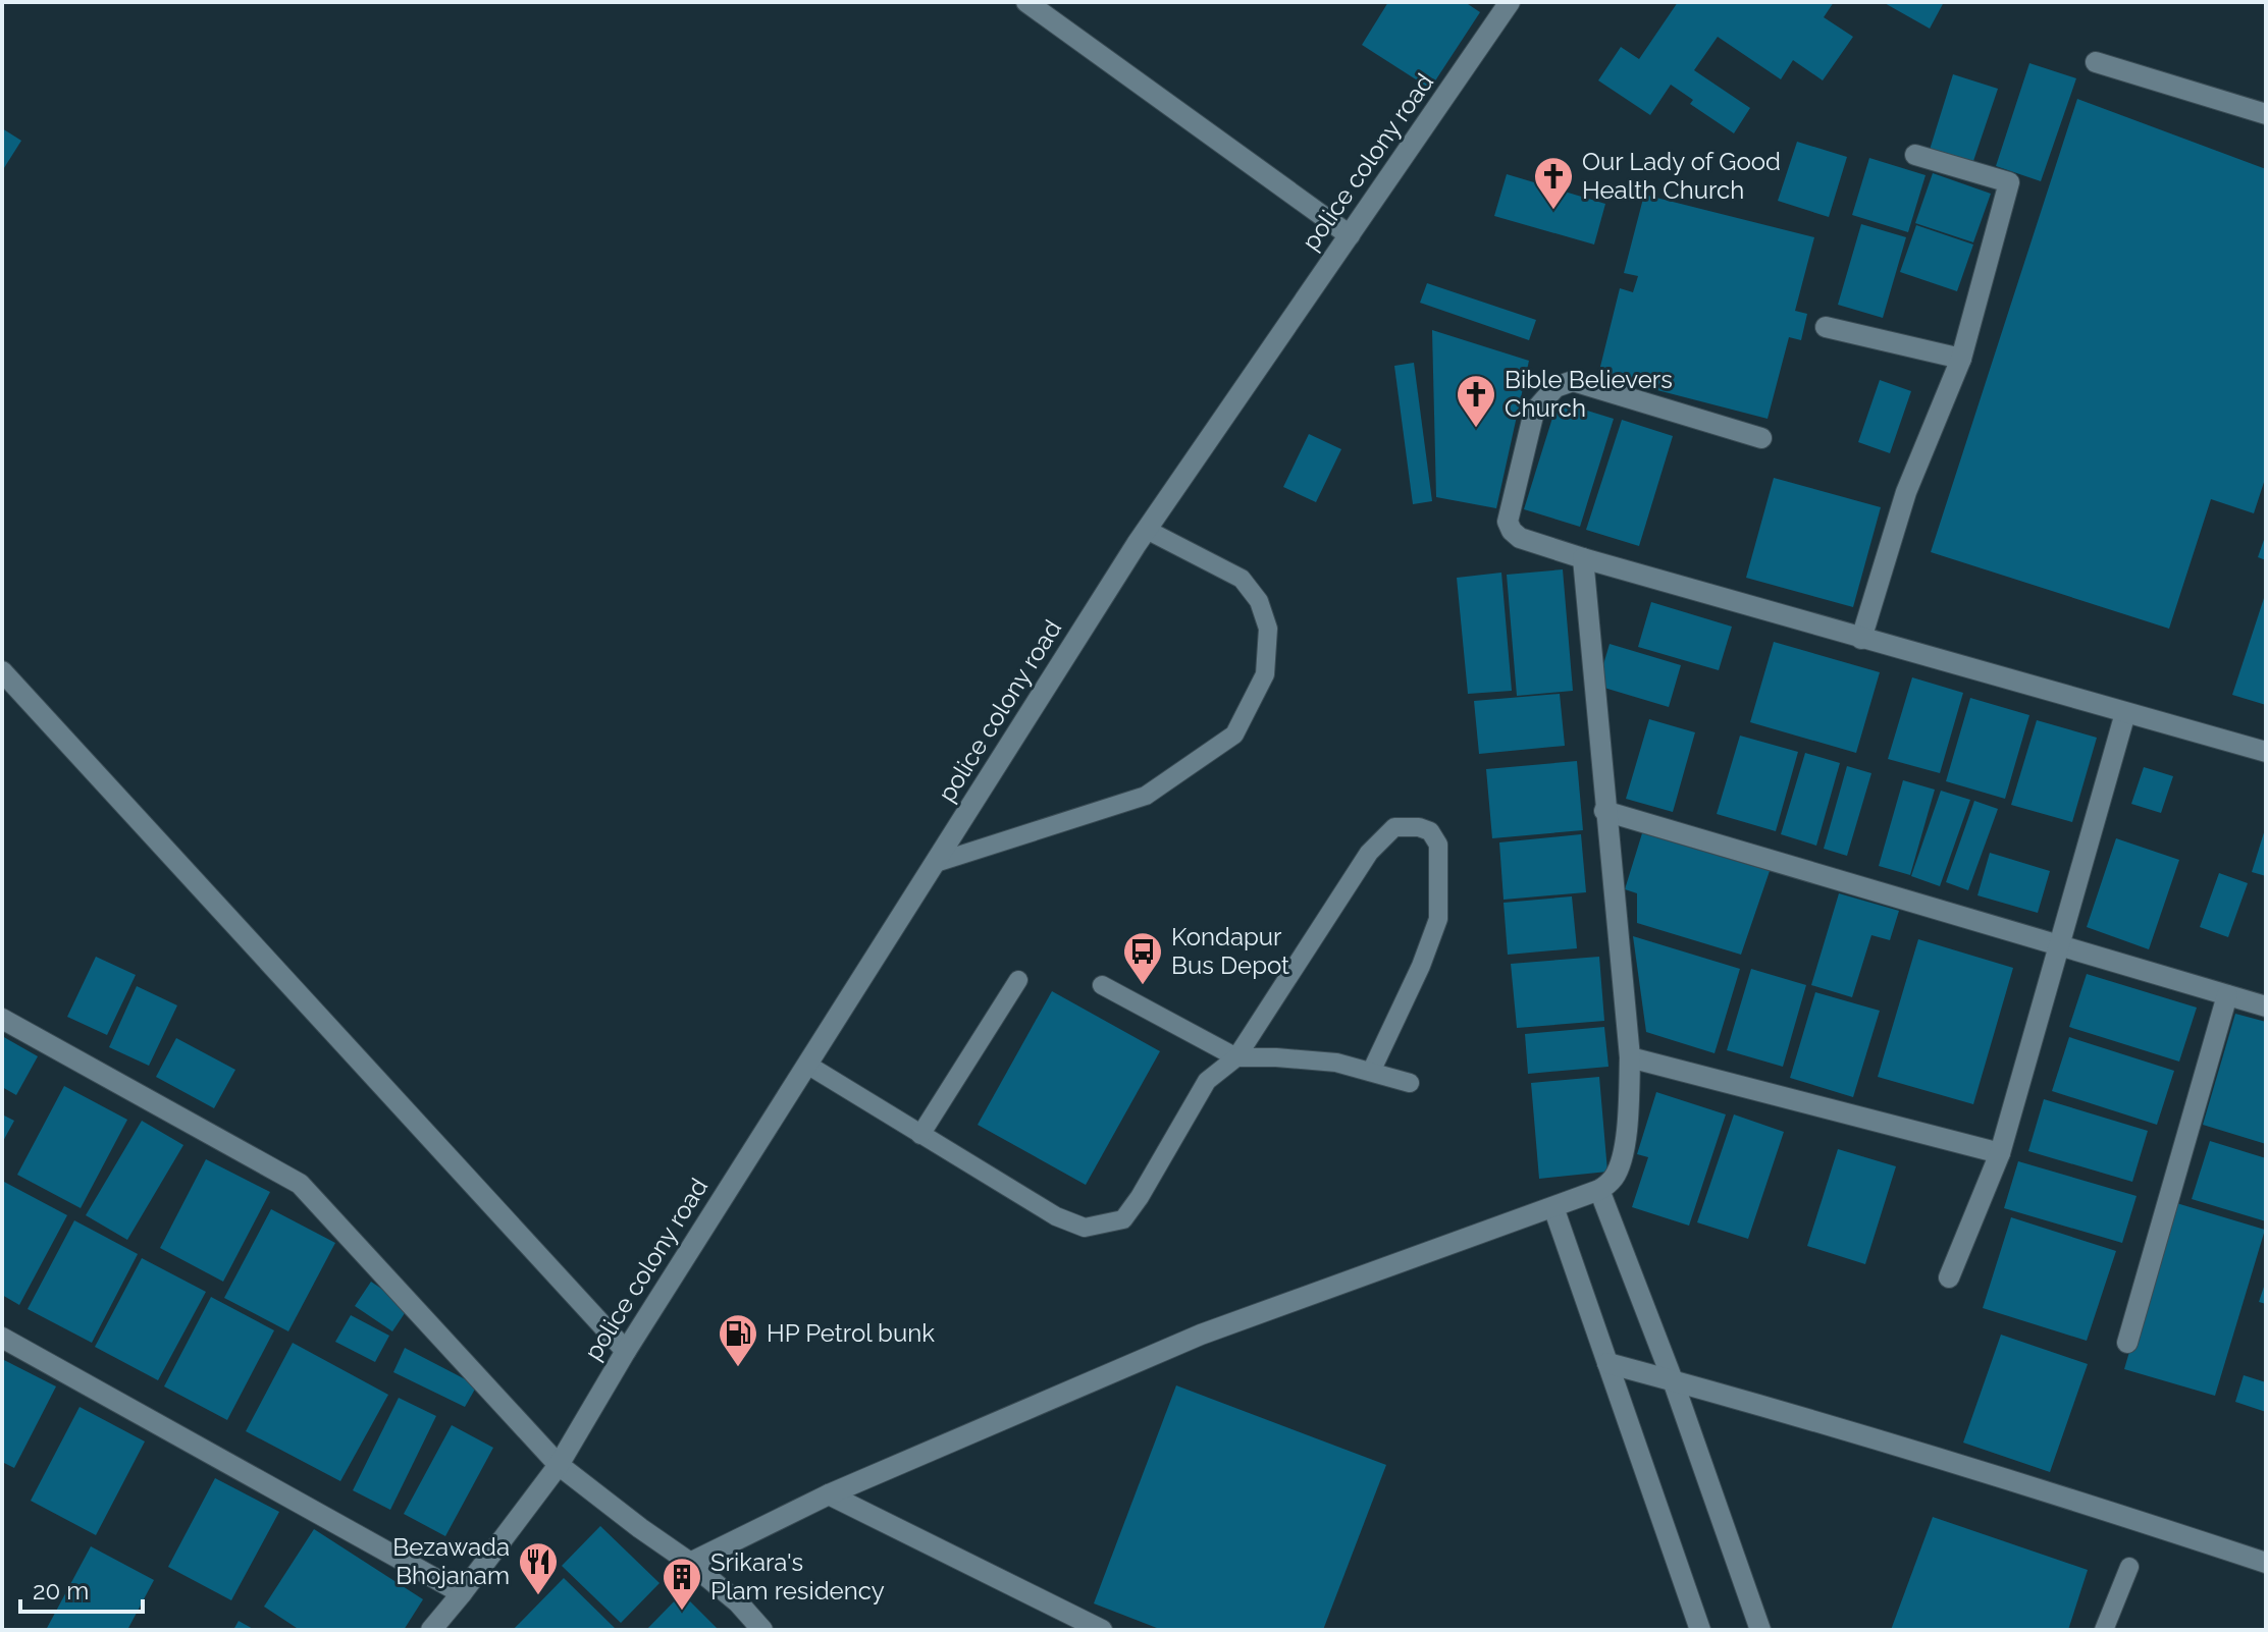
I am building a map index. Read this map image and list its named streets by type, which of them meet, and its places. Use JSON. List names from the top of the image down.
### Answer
{
  "streets": {
    "street": ["police colony road"]
  },
  "places": {
    "church": ["Our Lady of Good Health Church", "Bible Believers Church"],
    "bus stop": ["Kondapur Bus Depot"],
    "fuel station": ["HP Petrol bunk"],
    "restaurant": ["Bezawada Bhojanam"],
    "building": ["Srikara's Plam residency"]
  },
  "scale_bar": "20 m"
}
